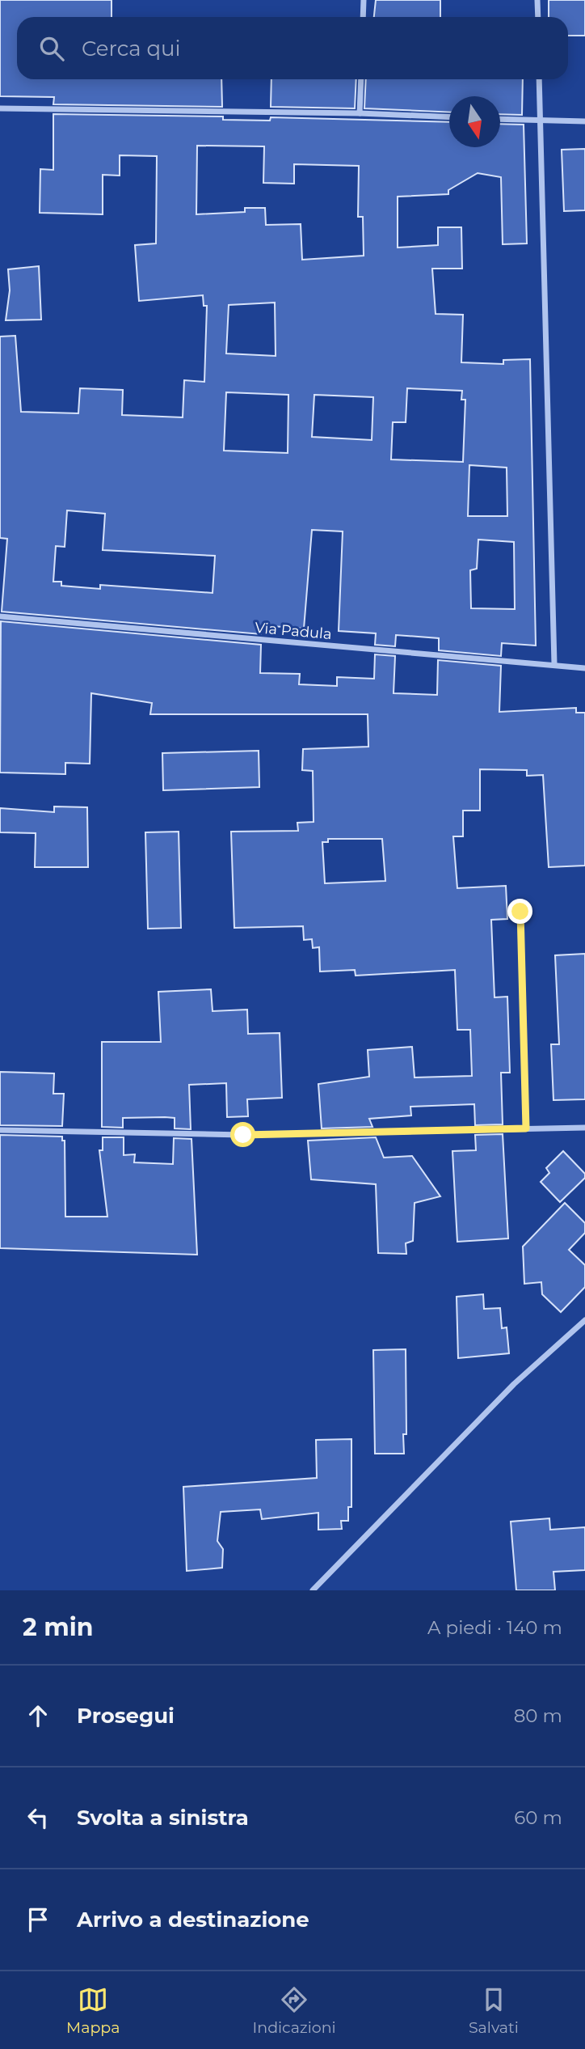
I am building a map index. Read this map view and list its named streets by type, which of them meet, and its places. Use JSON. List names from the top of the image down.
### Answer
{
  "streets": {
    "street": ["Via Padula"]
  },
  "north": "bottom",
  "page": {
    "search": "Cerca qui",
    "heading": ["2 min", "A piedi · 140 m"],
    "list": [
      ["Prosegui", "80 m"],
      ["Svolta a sinistra", "60 m"],
      "Arrivo a destinazione"
    ],
    "nav": ["Mappa", "Indicazioni", "Salvati"]
  }
}
